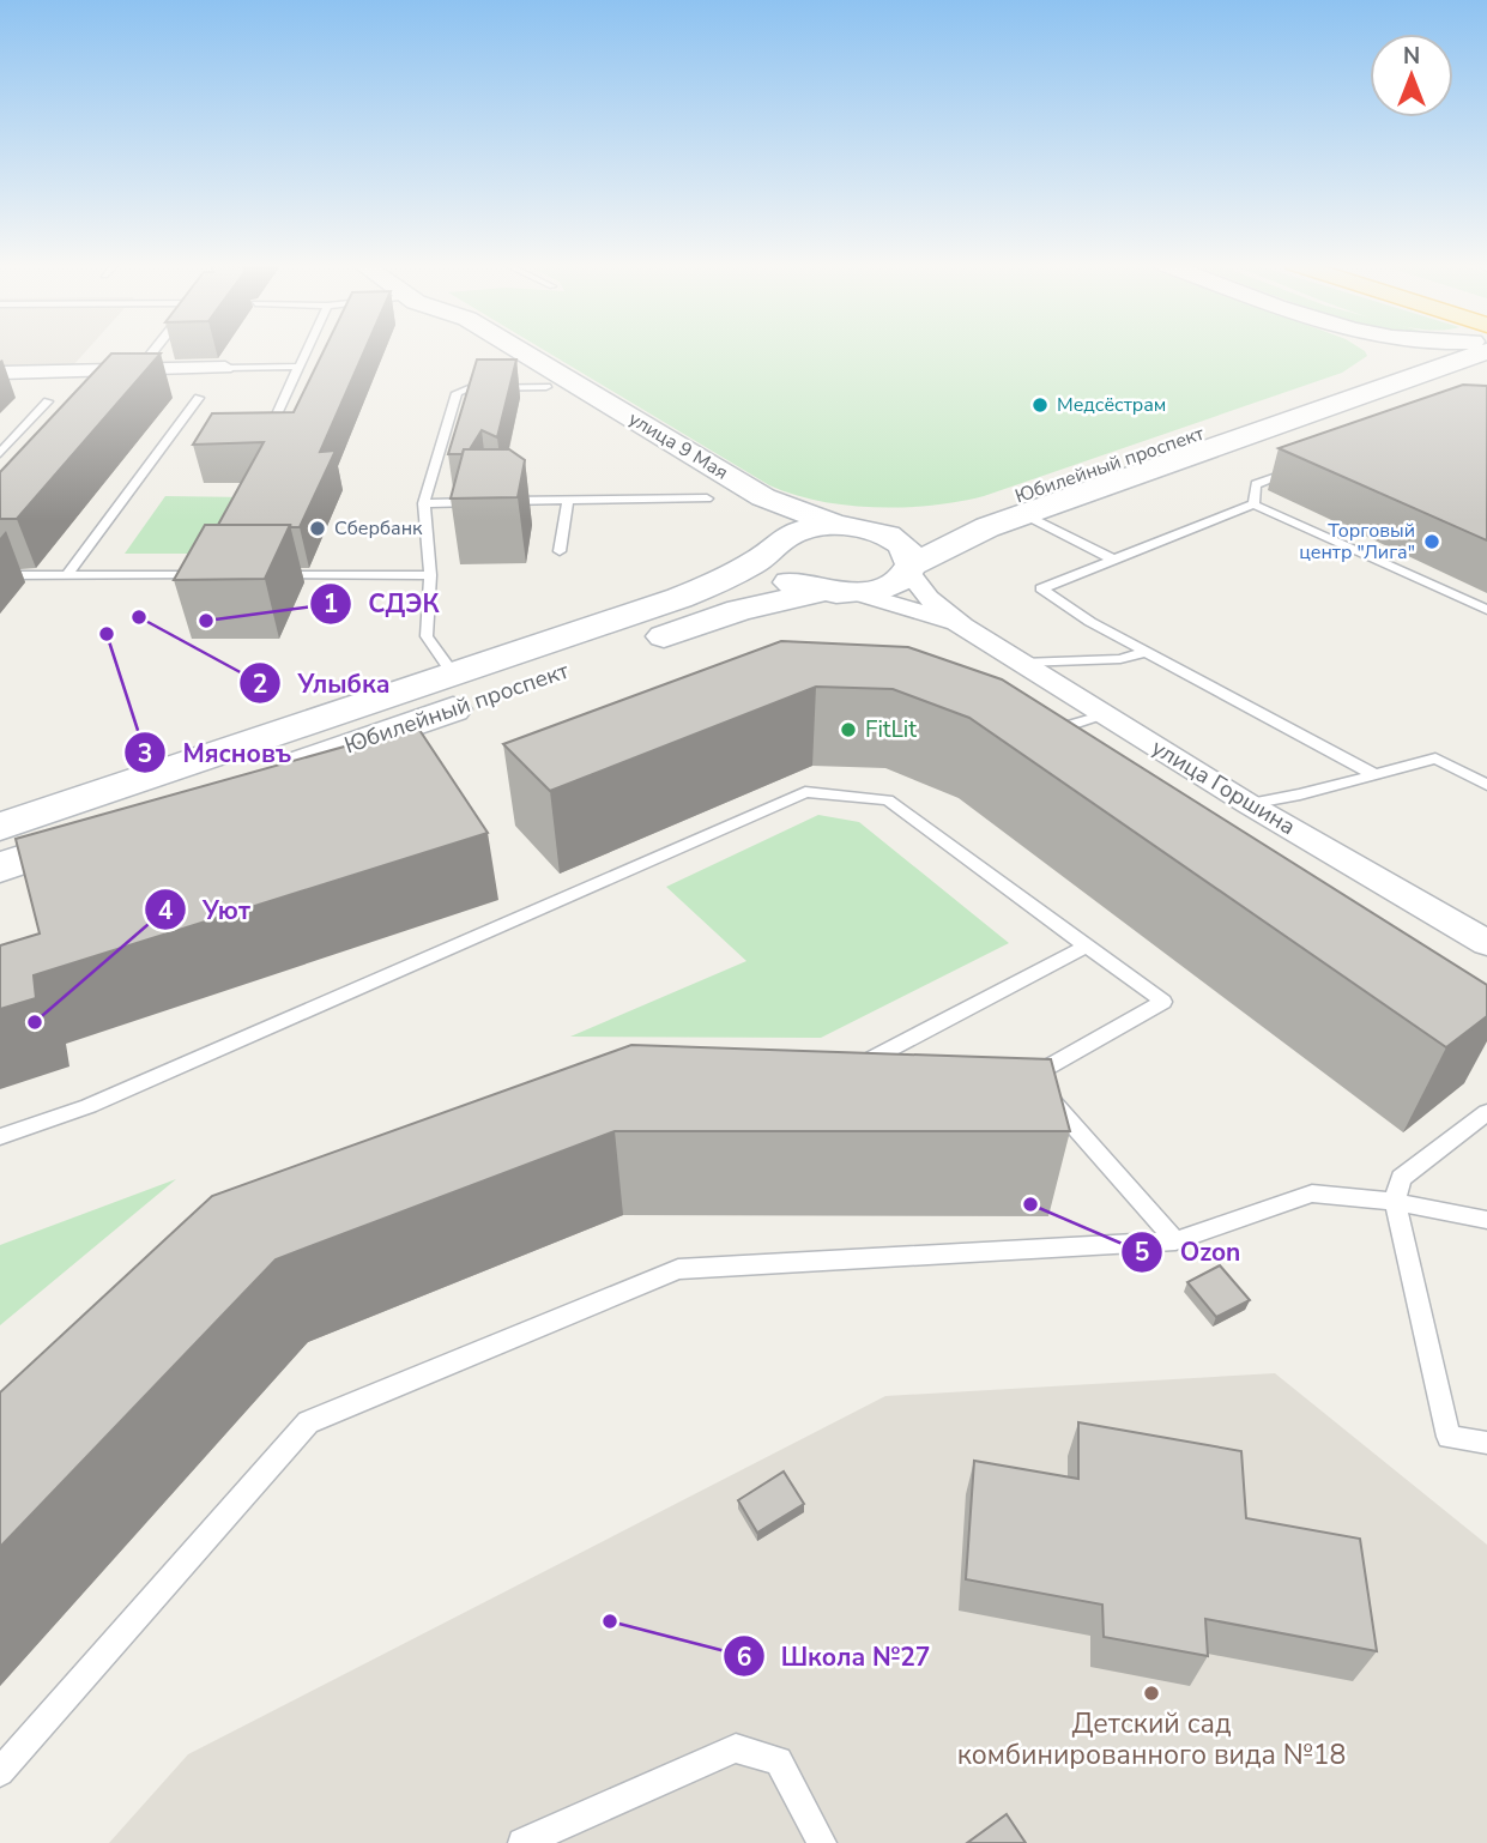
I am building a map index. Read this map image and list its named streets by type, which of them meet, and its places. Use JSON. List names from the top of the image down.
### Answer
{
  "streets": {
    "main road": ["улица 9 Мая", "Юбилейный проспект"],
    "street": ["улица Горшина"]
  },
  "crossings": [
    ["улица 9 Мая", "Юбилейный проспект"],
    ["Юбилейный проспект", "улица Горшина"]
  ],
  "places": [
    "Медсёстрам",
    "Сбербанк",
    "Торговый центр \"Лига\"",
    "Улыбка",
    "СДЭК",
    "Мясновъ",
    "FitLit",
    "Уют",
    "Ozon",
    "Школа №27",
    "Детский сад комбинированного вида №18"
  ],
  "north": "top"
}
